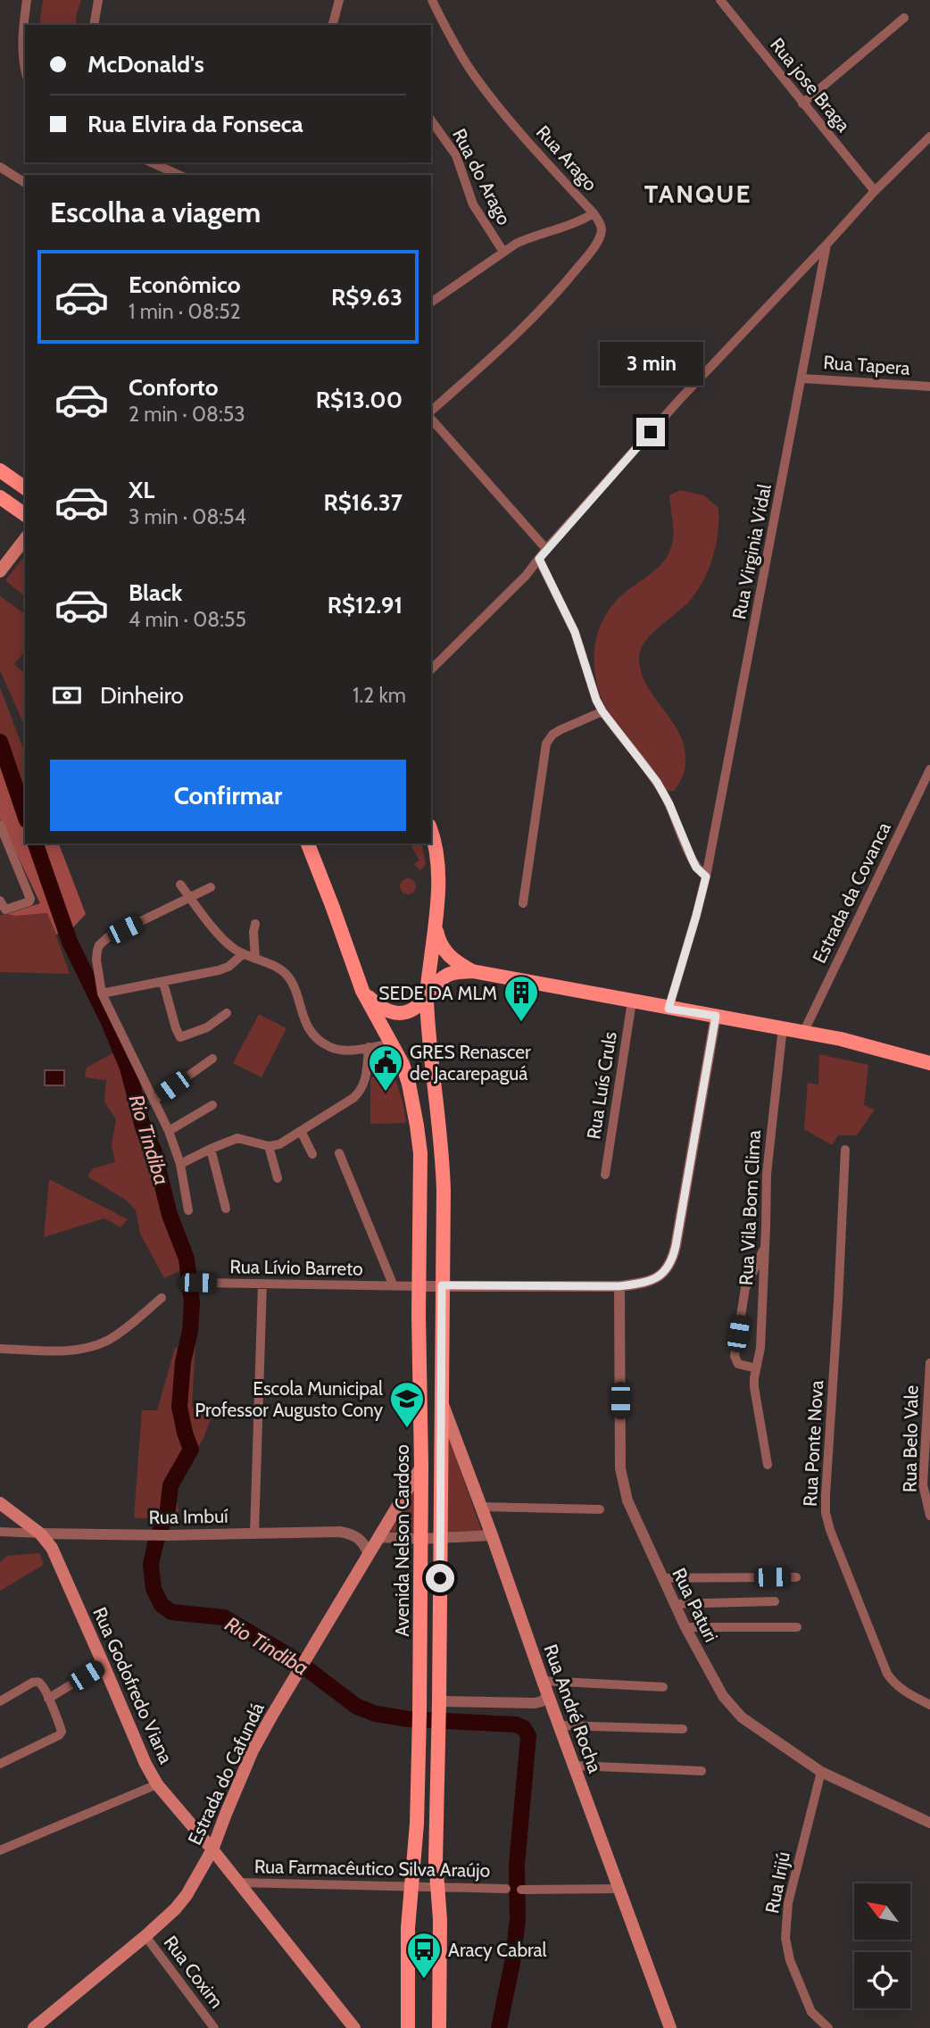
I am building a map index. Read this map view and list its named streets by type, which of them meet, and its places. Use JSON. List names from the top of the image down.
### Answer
{
  "streets": {
    "main road": [
      "Avenida Nelson Cardoso",
      "Rua Godofredo Viana",
      "Rua André Rocha",
      "Estrada do Cafundá"
    ],
    "street": [
      "Rua jose Braga",
      "Rua Arago",
      "Rua do Arago",
      "Rua Tapera",
      "Rua Virginia Vidal",
      "Estrada da Covanca",
      "Rua Luís Cruls",
      "Rua Vila Bom Clima",
      "Rua Lívio Barreto",
      "Rua Belo Vale",
      "Rua Ponte Nova",
      "Rua Imbuí",
      "Rua Paturi",
      "Rua Farmacêutico Silva Araújo",
      "Rua Irijú",
      "Rua Coxim"
    ]
  },
  "crossings": [
    ["Rua Arago", "Rua do Arago"],
    ["Rua Tapera", "Rua Virginia Vidal"],
    ["Rua Lívio Barreto", "Avenida Nelson Cardoso"],
    ["Rua Lívio Barreto", "Rua Paturi"],
    ["Rua Imbuí", "Rua Godofredo Viana"],
    ["Rua Imbuí", "Estrada do Cafundá"],
    ["Avenida Nelson Cardoso", "Rua André Rocha"],
    ["Avenida Nelson Cardoso", "Estrada do Cafundá"],
    ["Avenida Nelson Cardoso", "Rua Farmacêutico Silva Araújo"],
    ["Rua Paturi", "Rua Irijú"],
    ["Rua Godofredo Viana", "Estrada do Cafundá"],
    ["Rua Godofredo Viana", "Rua Farmacêutico Silva Araújo"],
    ["Estrada do Cafundá", "Rua Coxim"]
  ],
  "districts": ["TANQUE"],
  "water": ["Rio Tindiba"],
  "places": {
    "building": ["SEDE DA MLM"],
    "public building": ["GRES Renascer de Jacarepaguá"],
    "school or university": ["Escola Municipal Professor Augusto Cony"],
    "bus stop": ["Aracy Cabral"]
  },
  "north": "top left",
  "page": {
    "banner": ["McDonald's", "Rua Elvira da Fonseca"],
    "heading": "Escolha a viagem",
    "list": [
      {
        "name": "Econômico",
        "note": "1 min · 08:52",
        "value": "R$9.63"
      },
      {
        "name": "Conforto",
        "note": "2 min · 08:53",
        "value": "R$13.00"
      },
      {
        "name": "XL",
        "note": "3 min · 08:54",
        "value": "R$16.37"
      },
      {
        "name": "Black",
        "note": "4 min · 08:55",
        "value": "R$12.91"
      }
    ],
    "bubble": "3 min",
    "pay": ["Dinheiro", "1.2 km"],
    "buttons": "Confirmar"
  }
}
